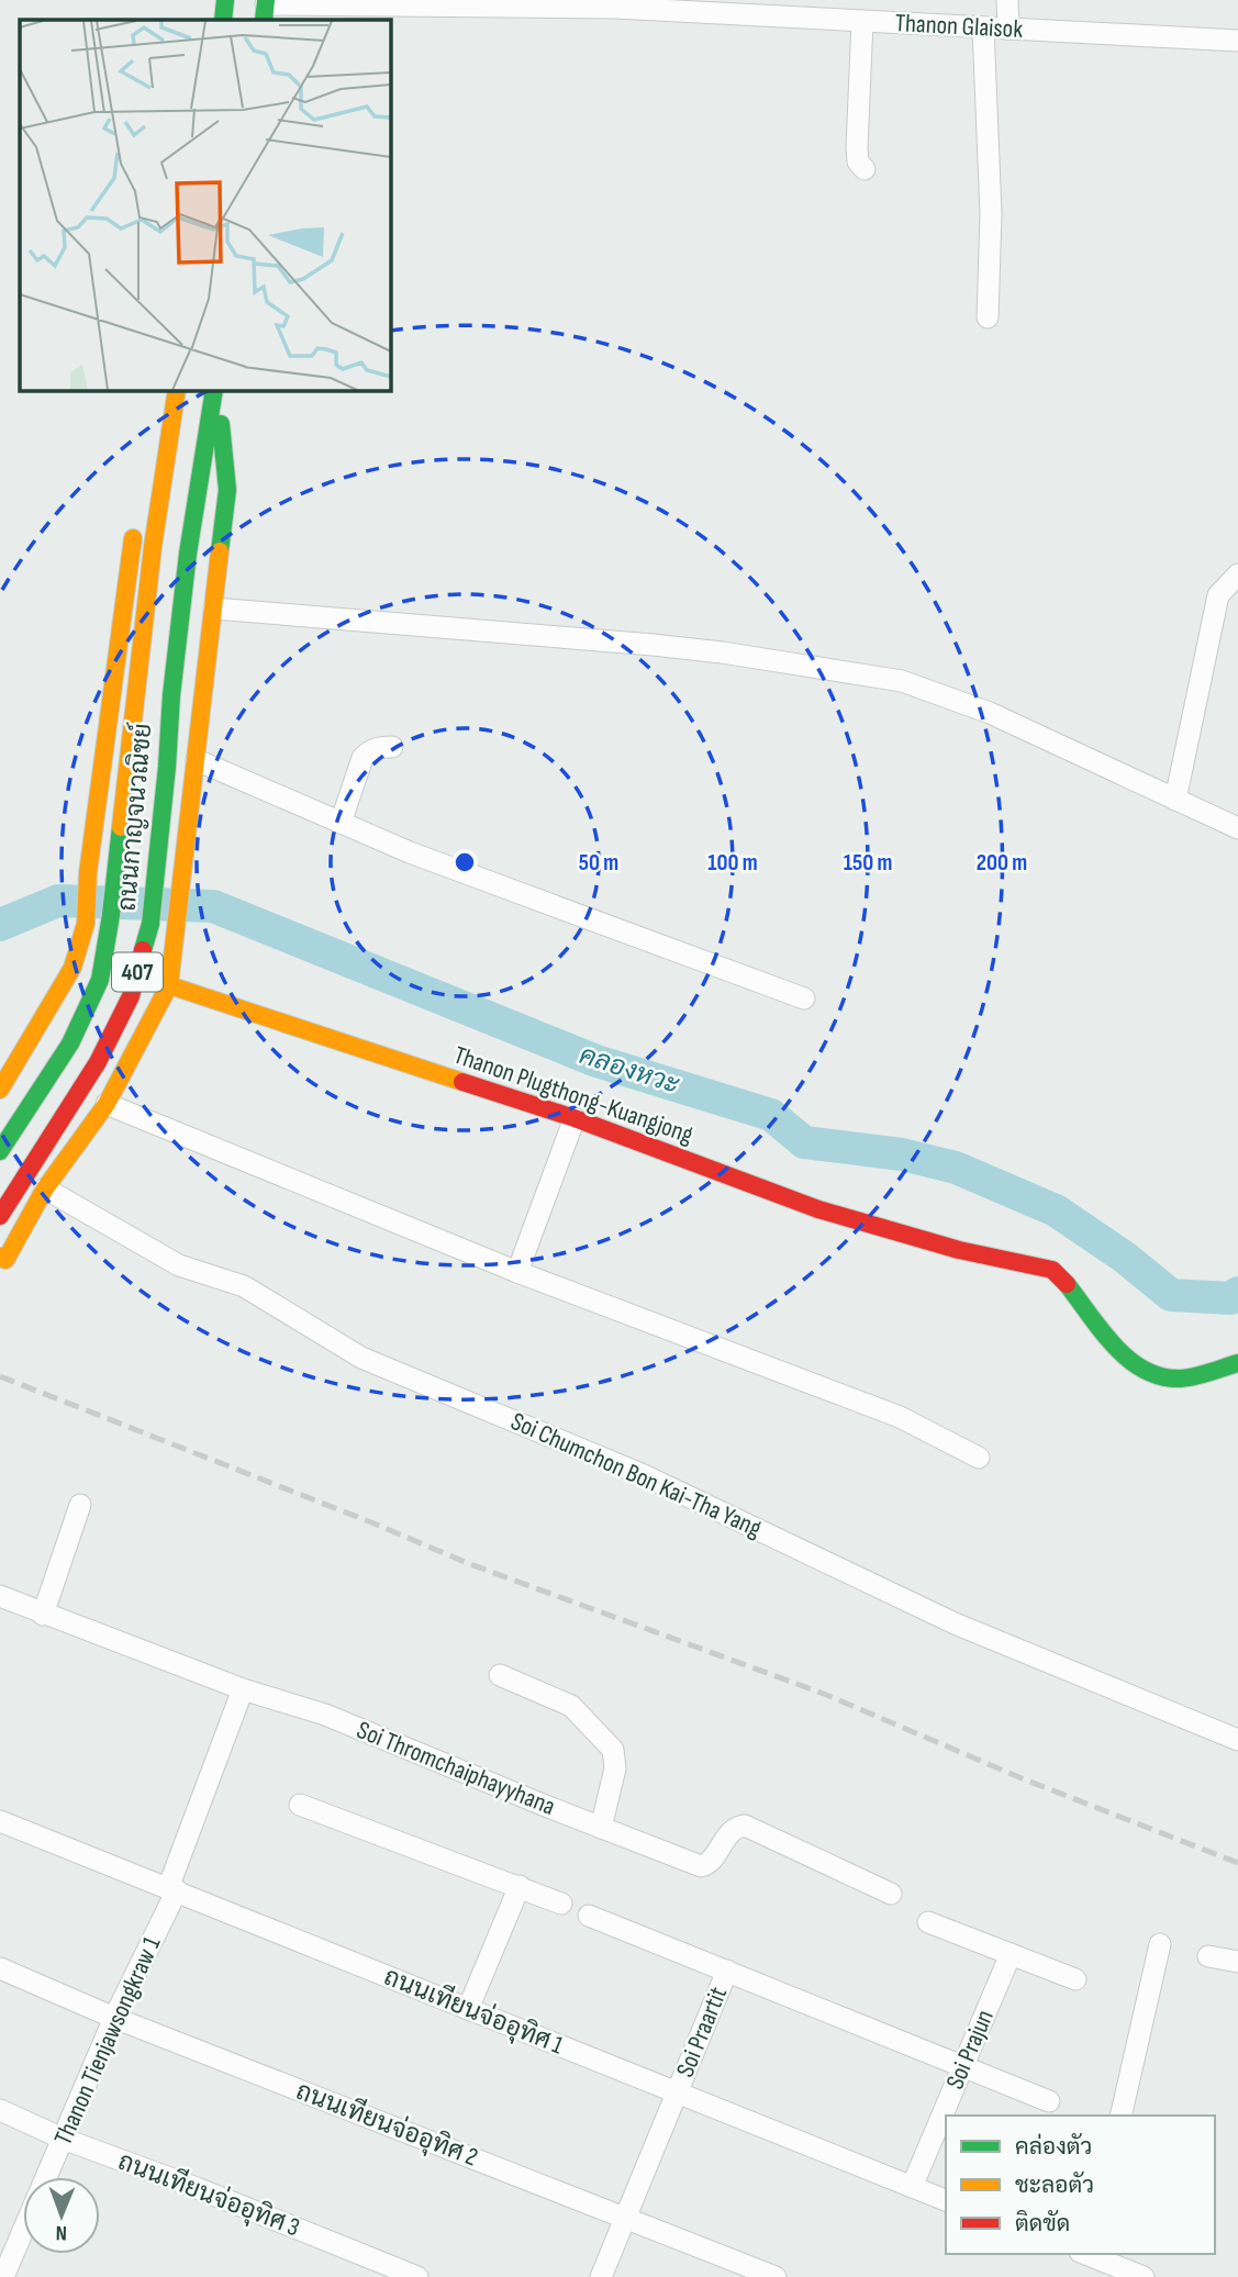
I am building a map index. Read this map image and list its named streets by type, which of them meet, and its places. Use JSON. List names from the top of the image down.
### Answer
{
  "streets": {
    "main road": ["ถนนกาญจนวณิชย์", "407", "Thanon Plugthong-Kuangjong"],
    "street": [
      "Thanon Glaisok",
      "Soi Chumchon Bon Kai-Tha Yang",
      "Soi Thromchaiphayyhana",
      "ถนนเทียนจ่ออุทิศ 1",
      "Soi Praartit",
      "Thanon Tienjawsongkraw 1",
      "Soi Prajun",
      "ถนนเทียนจ่ออุทิศ 2",
      "ถนนเทียนจ่ออุทิศ 3"
    ]
  },
  "crossings": [
    ["Soi Thromchaiphayyhana", "Thanon Tienjawsongkraw 1"],
    ["ถนนเทียนจ่ออุทิศ 1", "Soi Praartit"],
    ["ถนนเทียนจ่ออุทิศ 1", "Thanon Tienjawsongkraw 1"],
    ["ถนนเทียนจ่ออุทิศ 1", "Soi Prajun"],
    ["Soi Praartit", "ถนนเทียนจ่ออุทิศ 2"],
    ["Thanon Tienjawsongkraw 1", "ถนนเทียนจ่ออุทิศ 2"],
    ["Thanon Tienjawsongkraw 1", "ถนนเทียนจ่ออุทิศ 3"]
  ],
  "water": ["คลองหวะ"],
  "legend": ["คล่องตัว", "ชะลอตัว", "ติดขัด"],
  "north": "bottom",
  "rings": [
    "50 m",
    "100 m",
    "150 m",
    "200 m"
  ]
}
